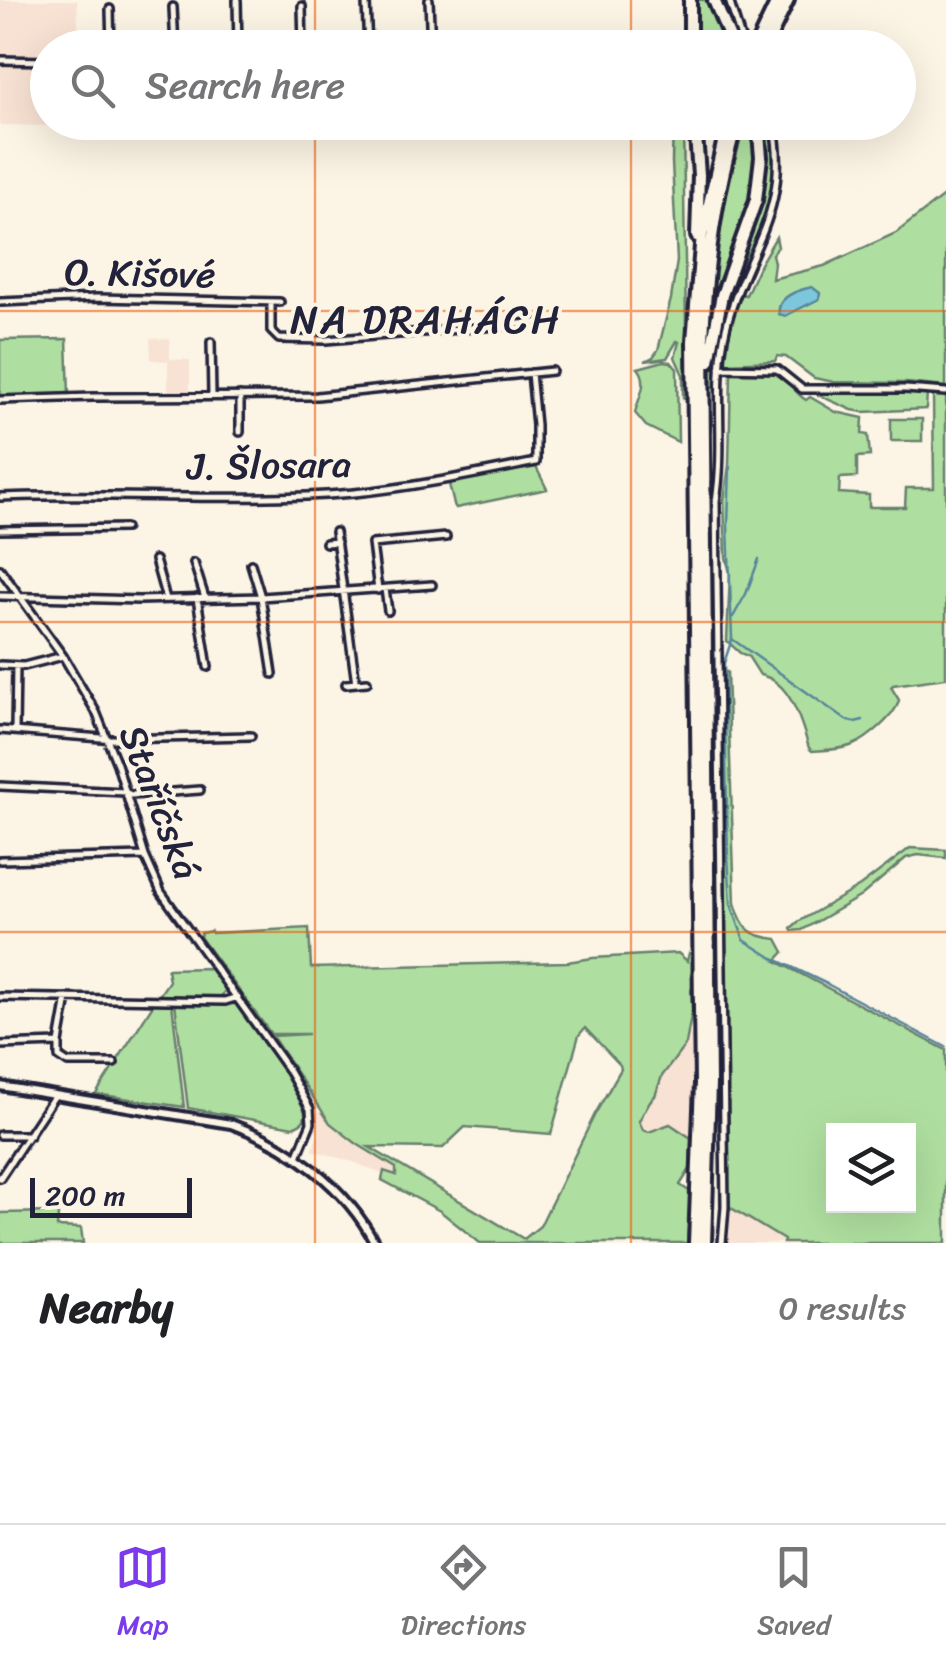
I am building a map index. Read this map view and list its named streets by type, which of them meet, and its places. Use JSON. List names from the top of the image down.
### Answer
{
  "streets": {
    "street": ["O. Kišové", "J. Šlosara", "Staříčská"]
  },
  "districts": ["NA DRAHÁCH"],
  "scale_bar": "200 m",
  "page": {
    "search": "Search here",
    "scale": "200 m",
    "heading": ["Nearby", "0 results"],
    "nav": ["Map", "Directions", "Saved"]
  }
}
